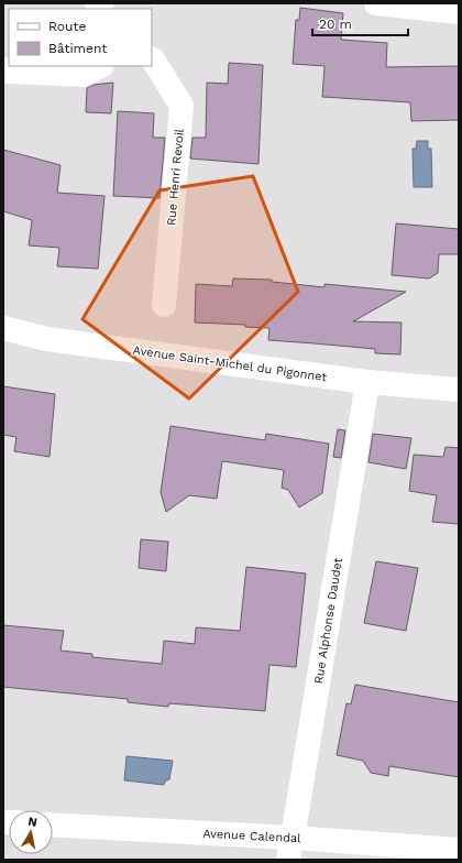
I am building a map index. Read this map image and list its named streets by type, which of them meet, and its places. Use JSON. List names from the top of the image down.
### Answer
{
  "streets": {
    "street": [
      "Rue Henri Revoil",
      "Avenue Saint-Michel du Pigonnet",
      "Rue Alphonse Daudet",
      "Avenue Calendal"
    ]
  },
  "crossings": [
    ["Avenue Saint-Michel du Pigonnet", "Rue Alphonse Daudet"],
    ["Rue Alphonse Daudet", "Avenue Calendal"]
  ],
  "legend": ["Route", "Bâtiment"],
  "scale_bar": "20 m",
  "north": "top"
}
